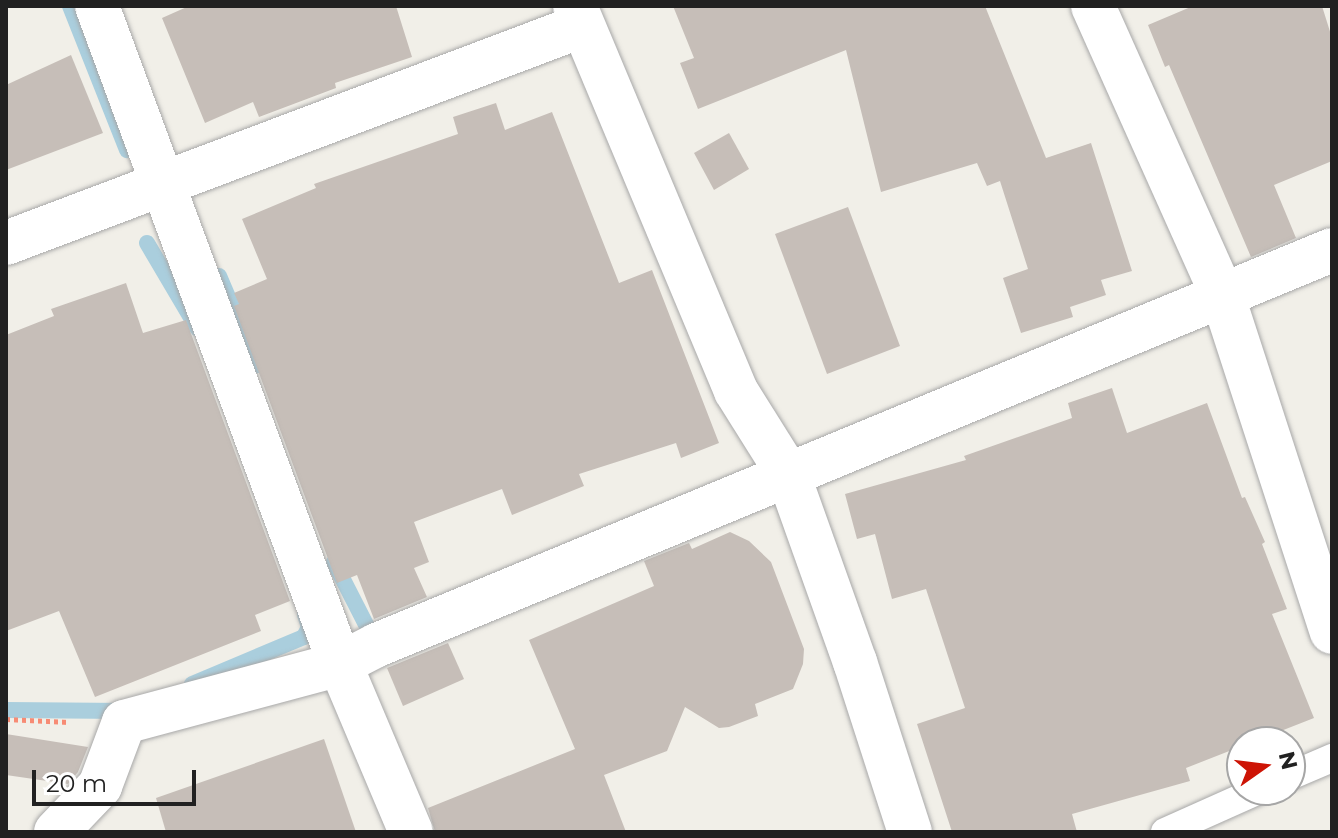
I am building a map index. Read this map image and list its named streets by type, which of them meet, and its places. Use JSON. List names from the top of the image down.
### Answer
{
  "scale_bar": "20 m",
  "north": "right"
}
